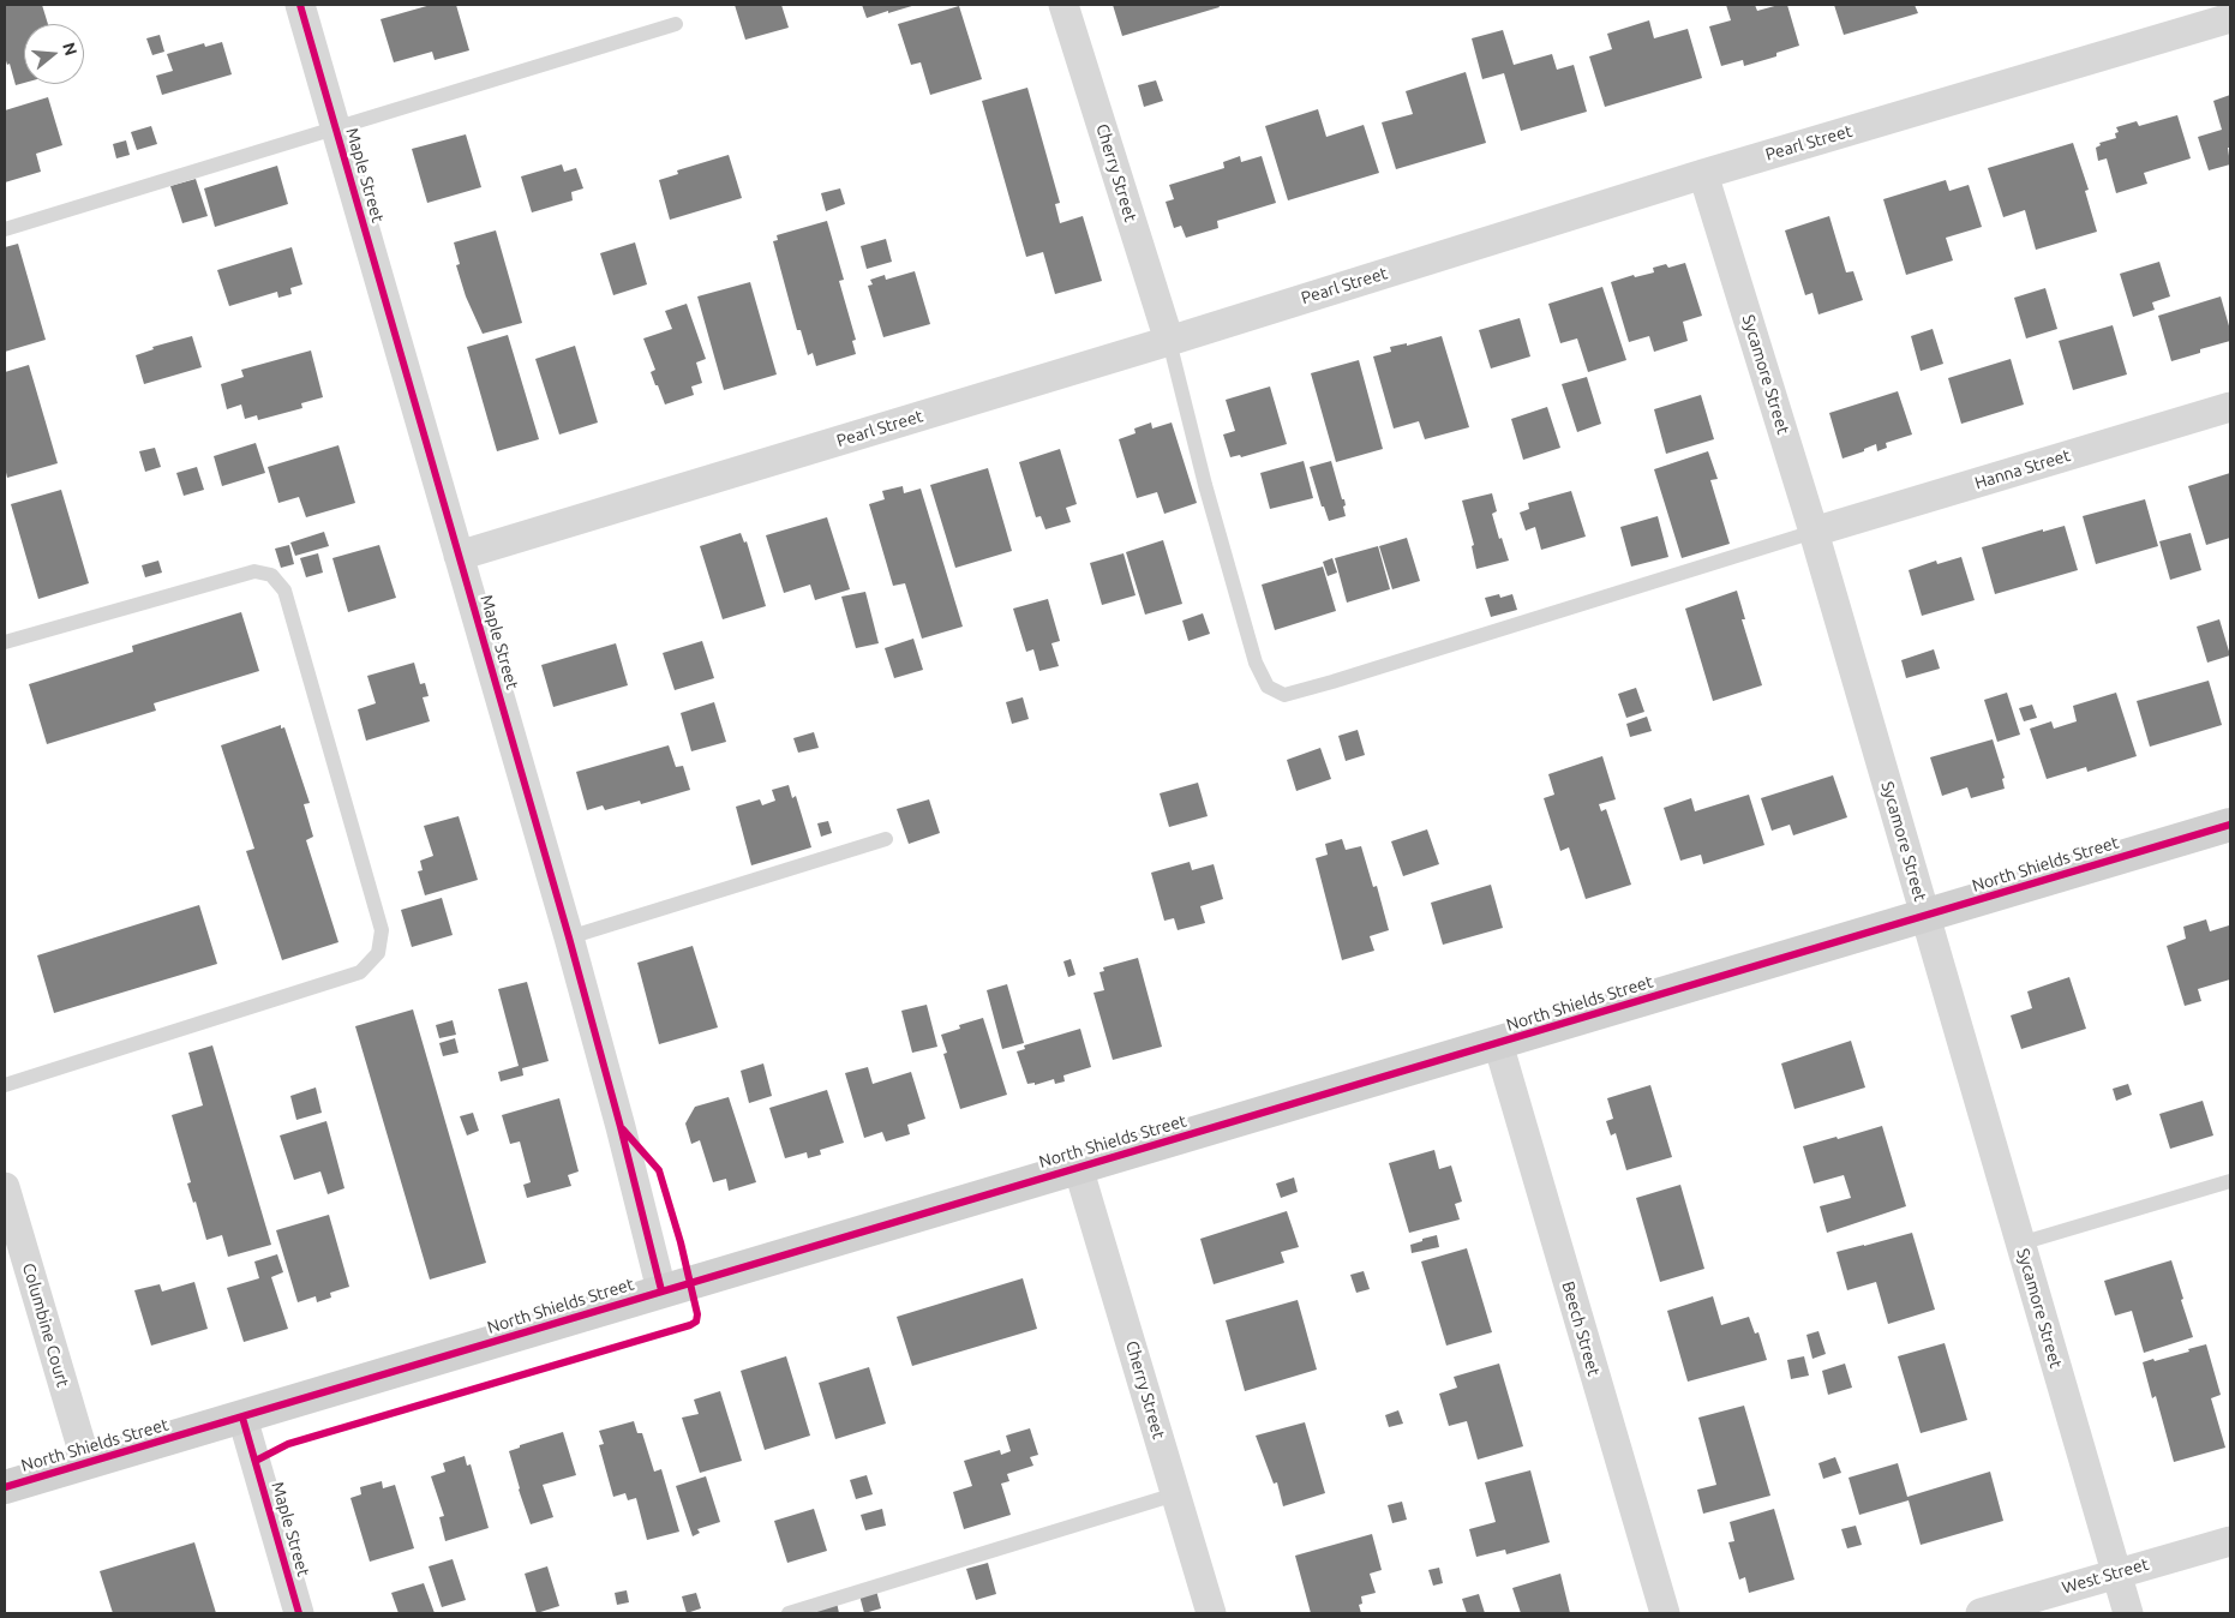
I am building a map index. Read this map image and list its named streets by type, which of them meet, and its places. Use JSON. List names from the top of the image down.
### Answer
{
  "streets": {
    "main road": ["North Shields Street"],
    "street": [
      "Pearl Street",
      "Cherry Street",
      "Maple Street",
      "Sycamore Street",
      "Hanna Street",
      "Columbine Court",
      "Beech Street",
      "West Street"
    ]
  },
  "crossings": [
    ["Pearl Street", "Cherry Street"],
    ["Pearl Street", "Maple Street"],
    ["Pearl Street", "Sycamore Street"],
    ["Cherry Street", "North Shields Street"],
    ["Maple Street", "North Shields Street"],
    ["Sycamore Street", "Hanna Street"],
    ["Sycamore Street", "North Shields Street"],
    ["Sycamore Street", "West Street"],
    ["North Shields Street", "Columbine Court"],
    ["North Shields Street", "Beech Street"]
  ],
  "north": "right"
}
